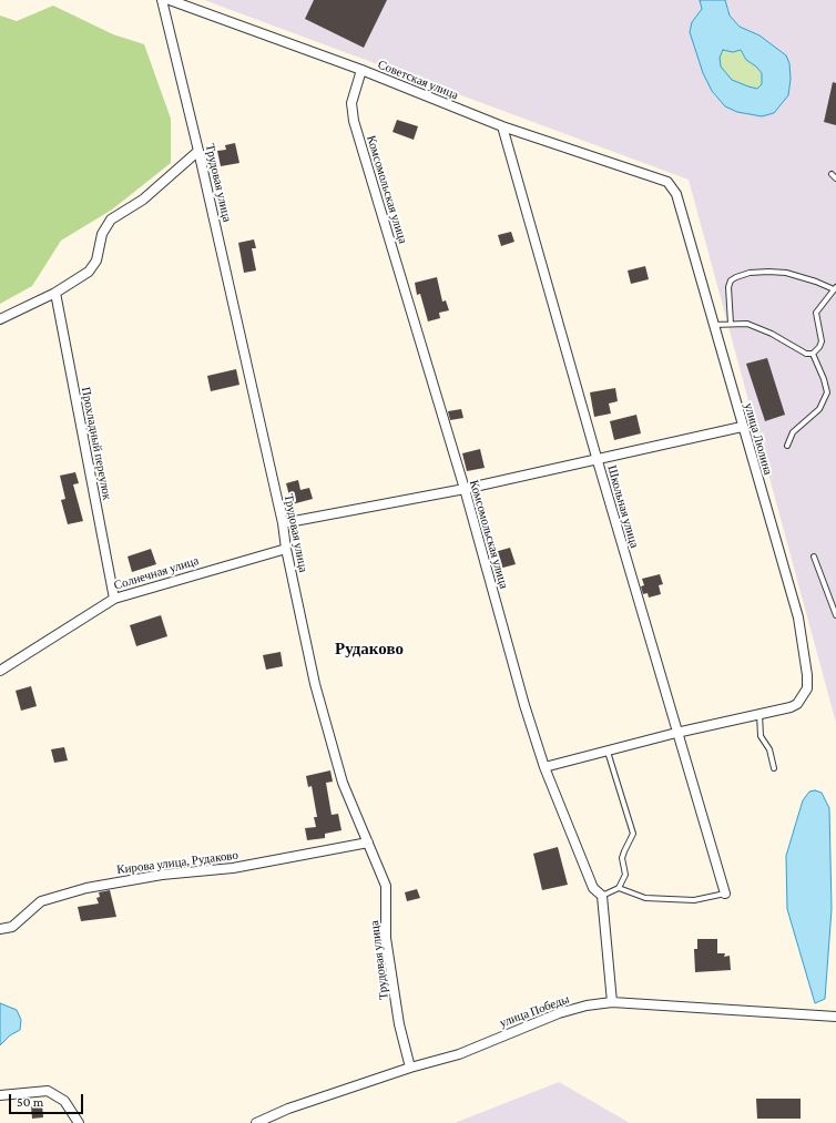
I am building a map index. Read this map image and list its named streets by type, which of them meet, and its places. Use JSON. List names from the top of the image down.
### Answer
{
  "streets": {
    "street": [
      "Советская улица",
      "Трудовая улица",
      "Комсомольская улица",
      "улица Люлина",
      "Прохладный переулок",
      "Школьная улица",
      "Солнечная улица",
      "Кирова улица, Рудаково",
      "улица Победы"
    ]
  },
  "crossings": [
    ["Советская улица", "Комсомольская улица"],
    ["Советская улица", "улица Люлина"],
    ["Советская улица", "Школьная улица"],
    ["Трудовая улица", "Солнечная улица"],
    ["Трудовая улица", "Кирова улица, Рудаково"],
    ["Трудовая улица", "улица Победы"],
    ["Прохладный переулок", "Солнечная улица"]
  ],
  "districts": ["Рудаково"],
  "scale_bar": "50 m"
}
